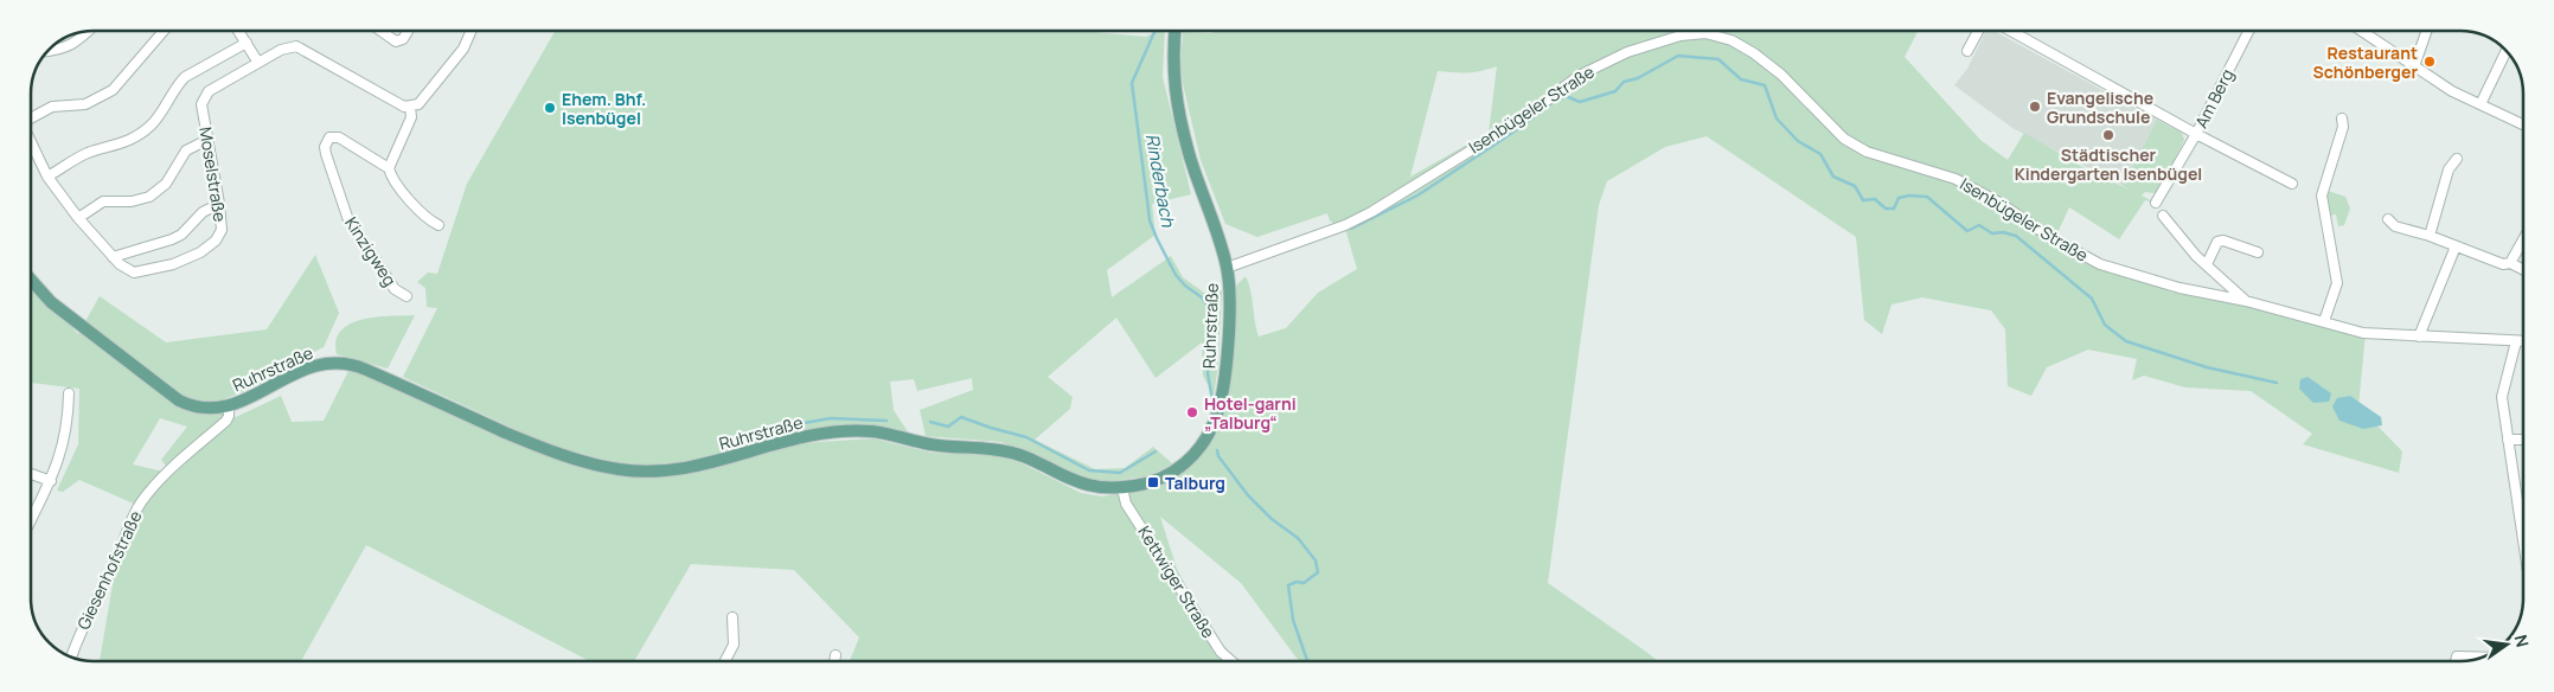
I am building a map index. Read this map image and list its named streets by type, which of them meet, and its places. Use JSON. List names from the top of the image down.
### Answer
{
  "streets": {
    "main road": ["Ruhrstraße"],
    "street": [
      "Am Berg",
      "Isenbügeler Straße",
      "Moselstraße",
      "Kinzigweg",
      "Giesenhofstraße",
      "Kettwiger Straße"
    ]
  },
  "crossings": [
    ["Isenbügeler Straße", "Ruhrstraße"],
    ["Ruhrstraße", "Giesenhofstraße"],
    ["Ruhrstraße", "Kettwiger Straße"]
  ],
  "water": ["Rinderbach"],
  "places": {
    "other": [
      "Restaurant Schönberger",
      "Evangelische Grundschule",
      "Ehem. Bhf. Isenbügel",
      "Städtischer Kindergarten Isenbügel",
      "Hotel-garni „Talburg“"
    ],
    "transit": ["Talburg"]
  },
  "north": "right"
}
